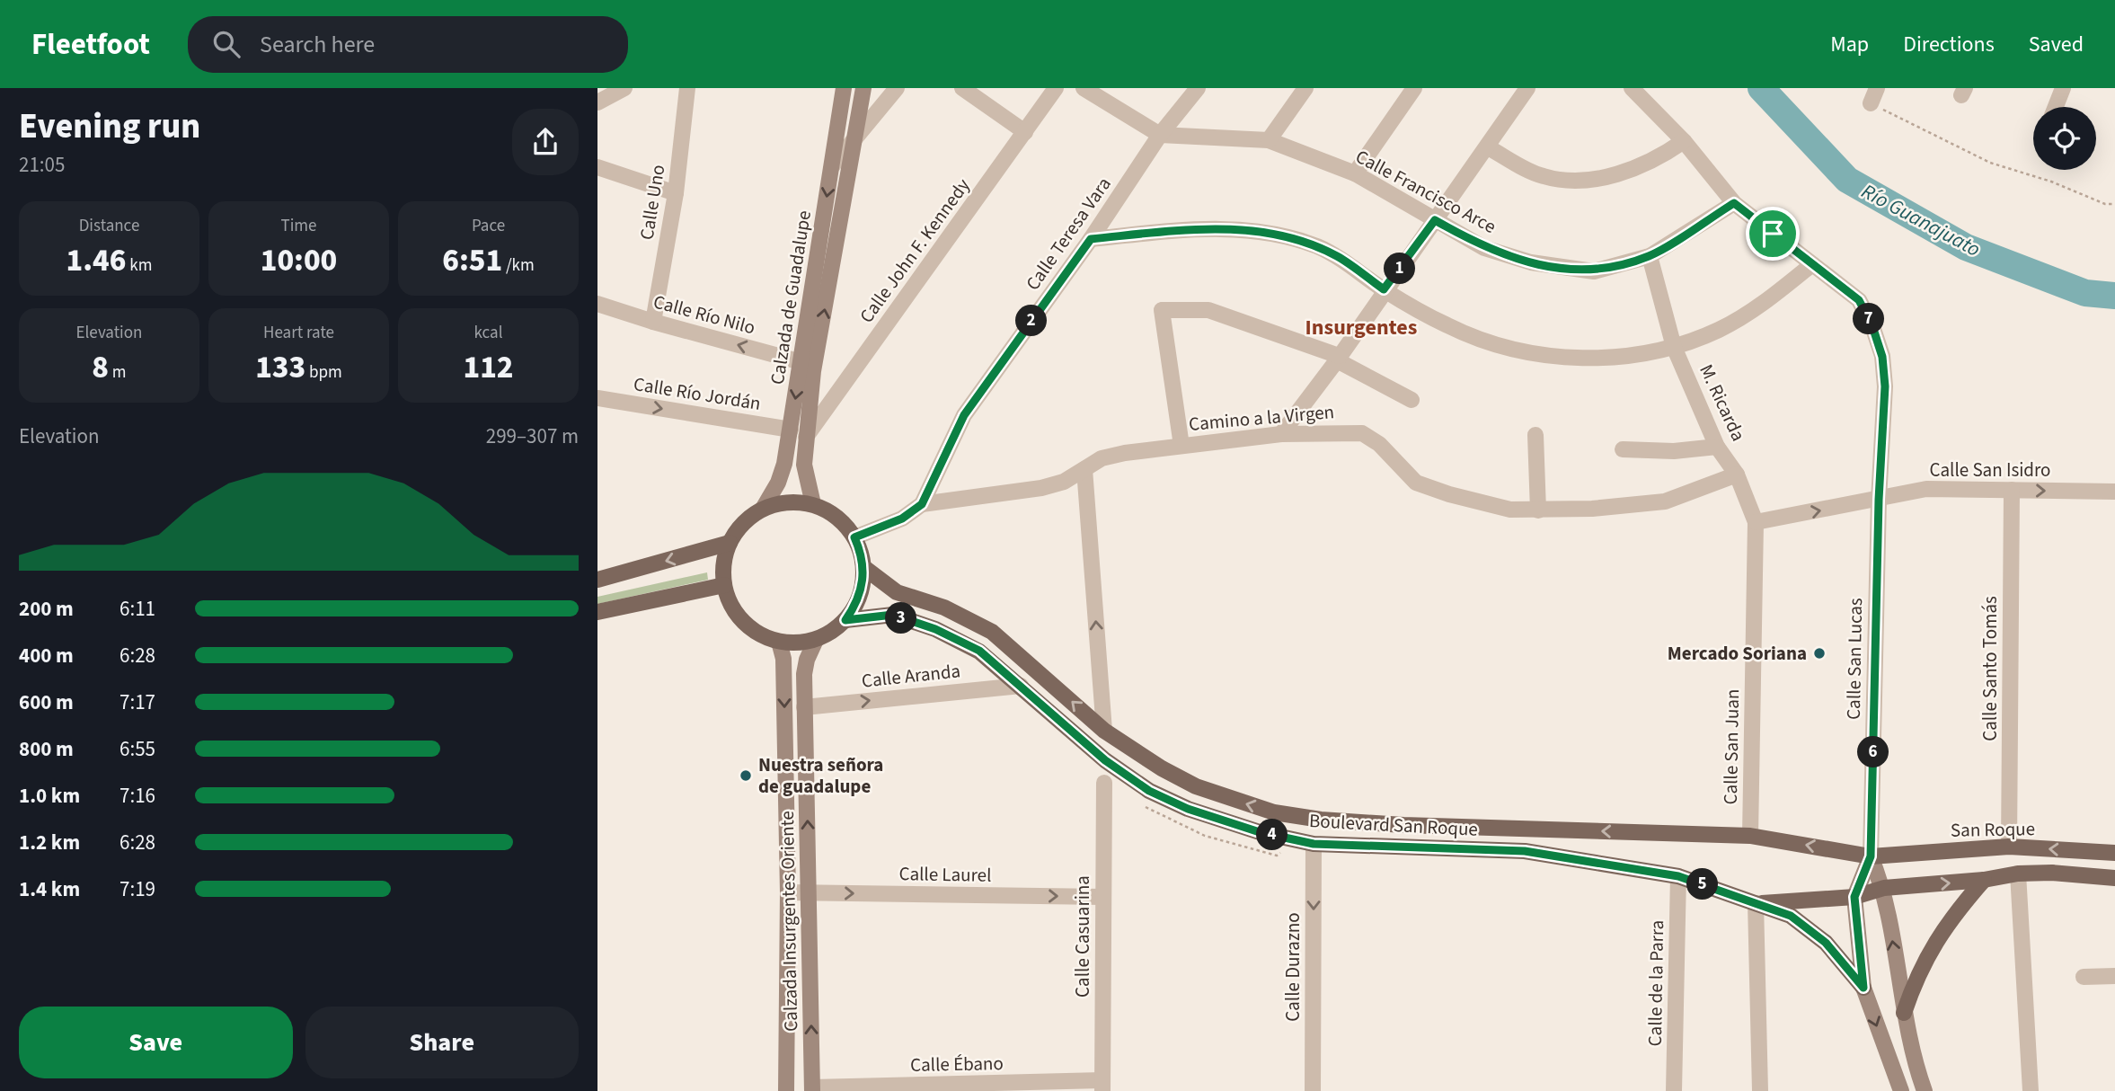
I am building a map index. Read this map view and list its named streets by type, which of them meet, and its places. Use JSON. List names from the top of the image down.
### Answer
{
  "streets": {
    "main road": [
      "Calzada de Guadalupe",
      "Boulevard San Roque",
      "San Roque",
      "Calzada Insurgentes Oriente"
    ],
    "street": [
      "Calle Francisco Arce",
      "Calle Uno",
      "Calle Teresa Vara",
      "Calle John F. Kennedy",
      "Calle Río Nilo",
      "Calle Río Jordán",
      "M. Ricarda",
      "Camino a la Virgen",
      "Calle San Isidro",
      "Calle San Lucas",
      "Calle Santo Tomás",
      "Calle Aranda",
      "Calle San Juan",
      "Calle Laurel",
      "Calle Casuarina",
      "Calle Durazno",
      "Calle de la Parra",
      "Calle Ébano"
    ]
  },
  "crossings": [
    ["Calle Francisco Arce", "Calle Teresa Vara"],
    ["Calle Francisco Arce", "M. Ricarda"],
    ["Calle Francisco Arce", "Calle San Lucas"],
    ["Calle Uno", "Calle Río Nilo"],
    ["Calle Teresa Vara", "Camino a la Virgen"],
    ["Calle John F. Kennedy", "Calzada de Guadalupe"],
    ["Calzada de Guadalupe", "Calle Río Nilo"],
    ["Calzada de Guadalupe", "Calle Río Jordán"],
    ["Calzada de Guadalupe", "Boulevard San Roque"],
    ["Calzada de Guadalupe", "Calzada Insurgentes Oriente"],
    ["M. Ricarda", "Camino a la Virgen"],
    ["M. Ricarda", "Calle San Juan"],
    ["Camino a la Virgen", "Calle San Juan"],
    ["Calle San Isidro", "Calle San Lucas"],
    ["Calle San Isidro", "Calle Santo Tomás"],
    ["Calle San Isidro", "Calle San Juan"],
    ["Calle San Lucas", "Boulevard San Roque"],
    ["Calle San Lucas", "San Roque"],
    ["Calle Santo Tomás", "San Roque"],
    ["Calle Aranda", "Boulevard San Roque"],
    ["Calle Aranda", "Calzada Insurgentes Oriente"],
    ["Calle San Juan", "Boulevard San Roque"],
    ["Boulevard San Roque", "San Roque"],
    ["Boulevard San Roque", "Calzada Insurgentes Oriente"],
    ["Boulevard San Roque", "Calle Durazno"],
    ["Boulevard San Roque", "Calle de la Parra"],
    ["Calle Laurel", "Calzada Insurgentes Oriente"],
    ["Calle Laurel", "Calle Casuarina"],
    ["Calzada Insurgentes Oriente", "Calle Ébano"],
    ["Calle Casuarina", "Calle Ébano"]
  ],
  "one_way": [
    "Calle Río Nilo",
    "Calle Río Jordán",
    "Calle San Isidro",
    "Calle Aranda",
    "Calle Laurel",
    "Calle Durazno"
  ],
  "districts": ["Insurgentes"],
  "water": ["Río Guanajuato"],
  "places": ["Mercado Soriana", "Nuestra señora de guadalupe"],
  "page": {
    "header": "Fleetfoot",
    "search": "Search here",
    "nav": ["Map", "Directions", "Saved"],
    "heading": ["Evening run", "21:05"],
    "stats": [
      ["Distance", "1.46 km"],
      ["Time", "10:00"],
      ["Pace", "6:51 /km"],
      ["Elevation", "8 m"],
      ["Heart rate", "133 bpm"],
      ["kcal", "112"]
    ],
    "pins": [
      "1",
      "7",
      "2",
      "3",
      "6",
      "4",
      "5"
    ],
    "chart": ["Elevation", "299–307 m"],
    "list": [
      {
        "name": "200 m",
        "note": "6:11"
      },
      {
        "name": "400 m",
        "note": "6:28"
      },
      {
        "name": "600 m",
        "note": "7:17"
      },
      {
        "name": "800 m",
        "note": "6:55"
      },
      {
        "name": "1.0 km",
        "note": "7:16"
      },
      {
        "name": "1.2 km",
        "note": "6:28"
      },
      {
        "name": "1.4 km",
        "note": "7:19"
      }
    ],
    "buttons": ["Save", "Share"]
  }
}
